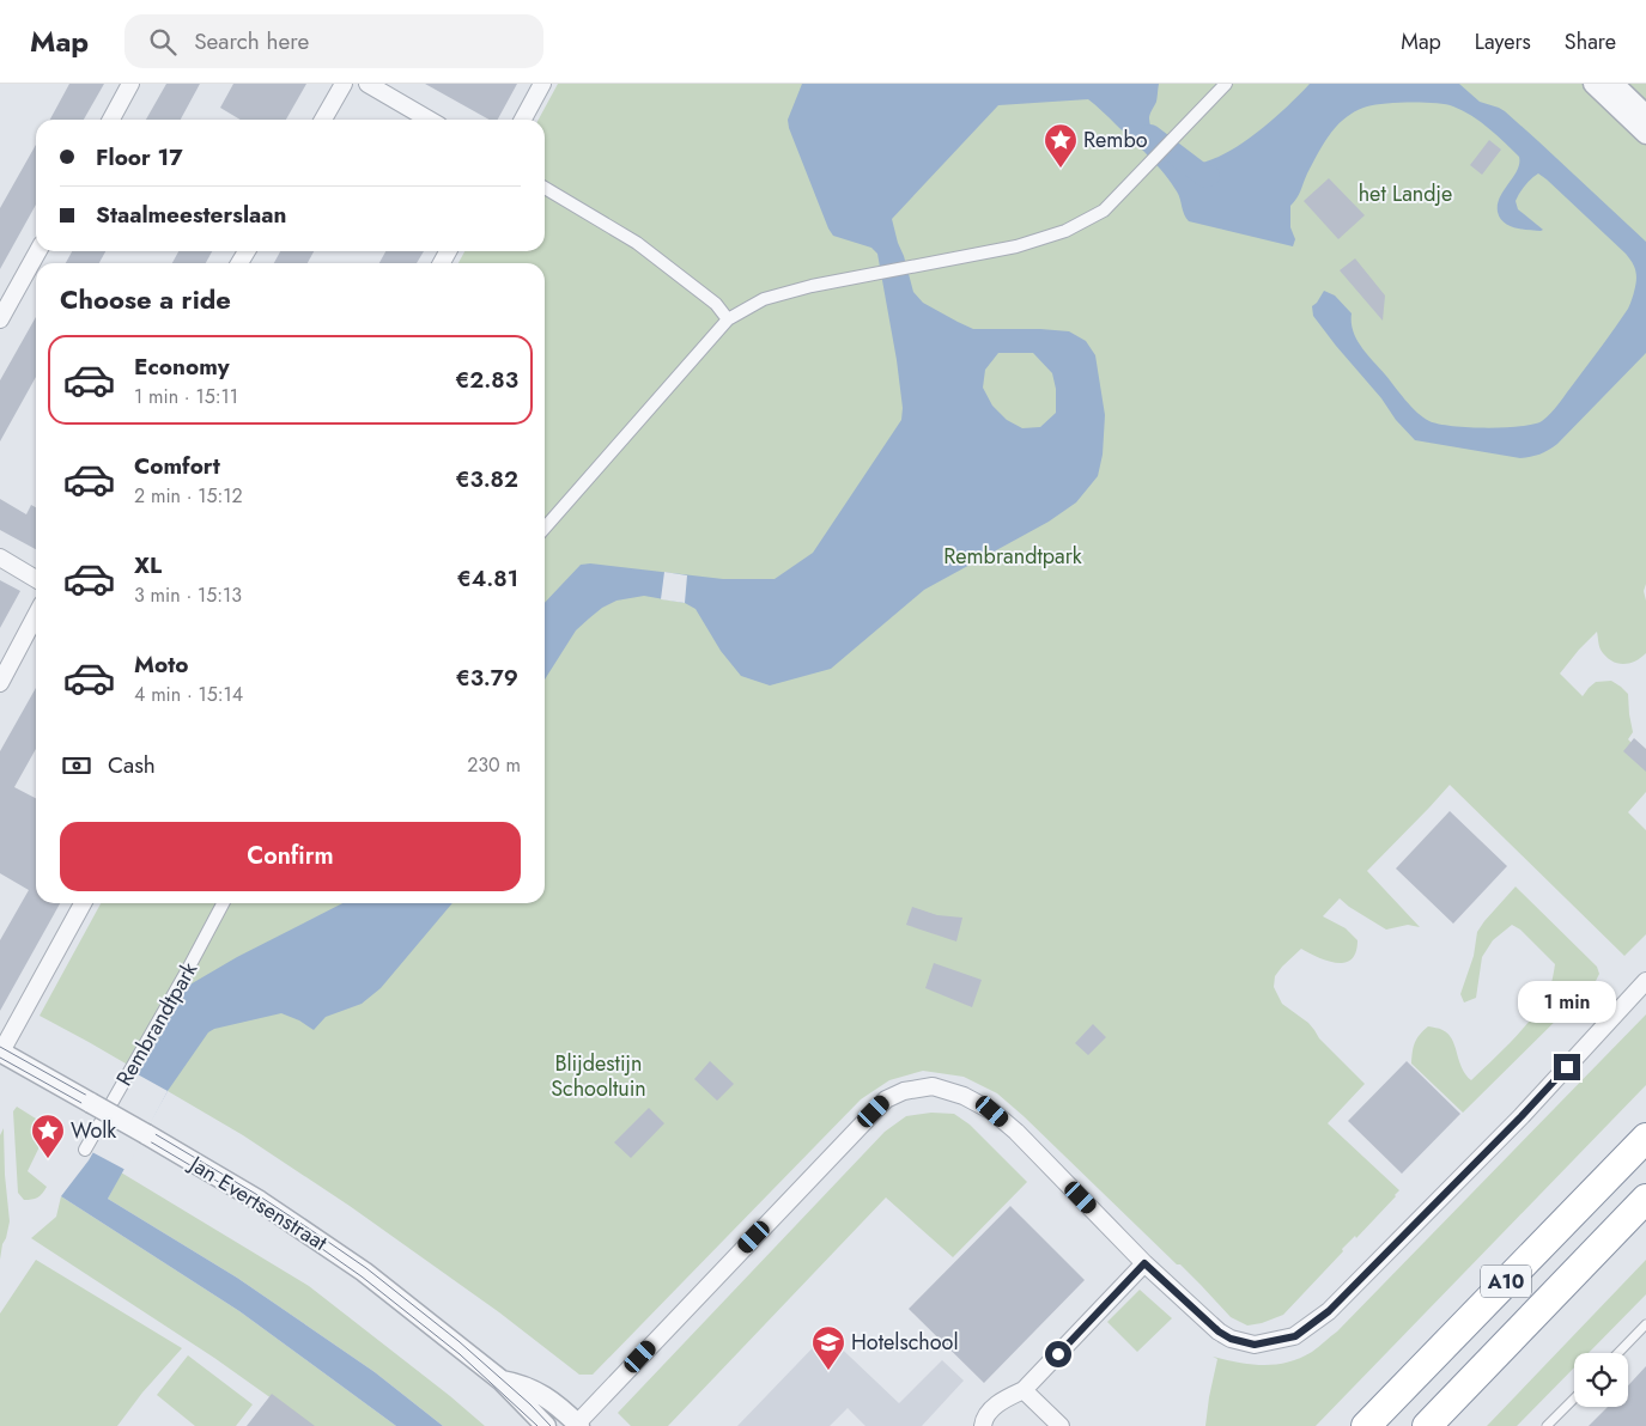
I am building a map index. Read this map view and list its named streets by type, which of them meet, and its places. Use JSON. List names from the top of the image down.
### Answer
{
  "streets": {
    "highway": ["A10"],
    "street": ["Rembrandtpark", "Jan Evertsenstraat"]
  },
  "parks": ["het Landje", "Rembrandtpark", "Blijdestijn Schooltuin"],
  "places": {
    "place": ["Rembo", "Wolk"],
    "school or university": ["Hotelschool"]
  },
  "page": {
    "header": "Map",
    "search": "Search here",
    "nav": ["Map", "Layers", "Share"],
    "banner": ["Floor 17", "Staalmeesterslaan"],
    "heading": "Choose a ride",
    "list": [
      {
        "name": "Economy",
        "note": "1 min · 15:11",
        "value": "€2.83"
      },
      {
        "name": "Comfort",
        "note": "2 min · 15:12",
        "value": "€3.82"
      },
      {
        "name": "XL",
        "note": "3 min · 15:13",
        "value": "€4.81"
      },
      {
        "name": "Moto",
        "note": "4 min · 15:14",
        "value": "€3.79"
      }
    ],
    "pay": ["Cash", "230 m"],
    "buttons": "Confirm",
    "bubble": "1 min"
  }
}
